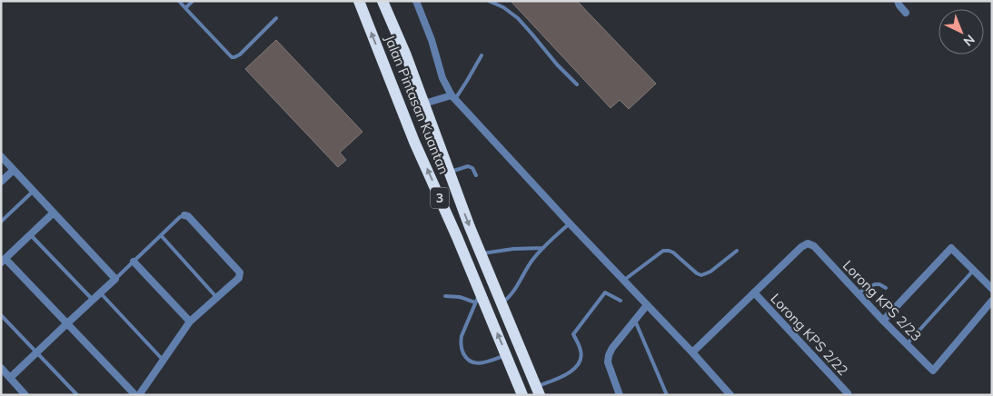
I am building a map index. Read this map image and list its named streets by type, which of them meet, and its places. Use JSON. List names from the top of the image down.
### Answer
{
  "streets": {
    "highway": ["Jalan Pintasan Kuantan", "3"],
    "street": ["Lorong KPS 2/23", "Lorong KPS 2/22"]
  },
  "crossings": [
    ["Lorong KPS 2/23", "Lorong KPS 2/22"]
  ],
  "north": "bottom right"
}
